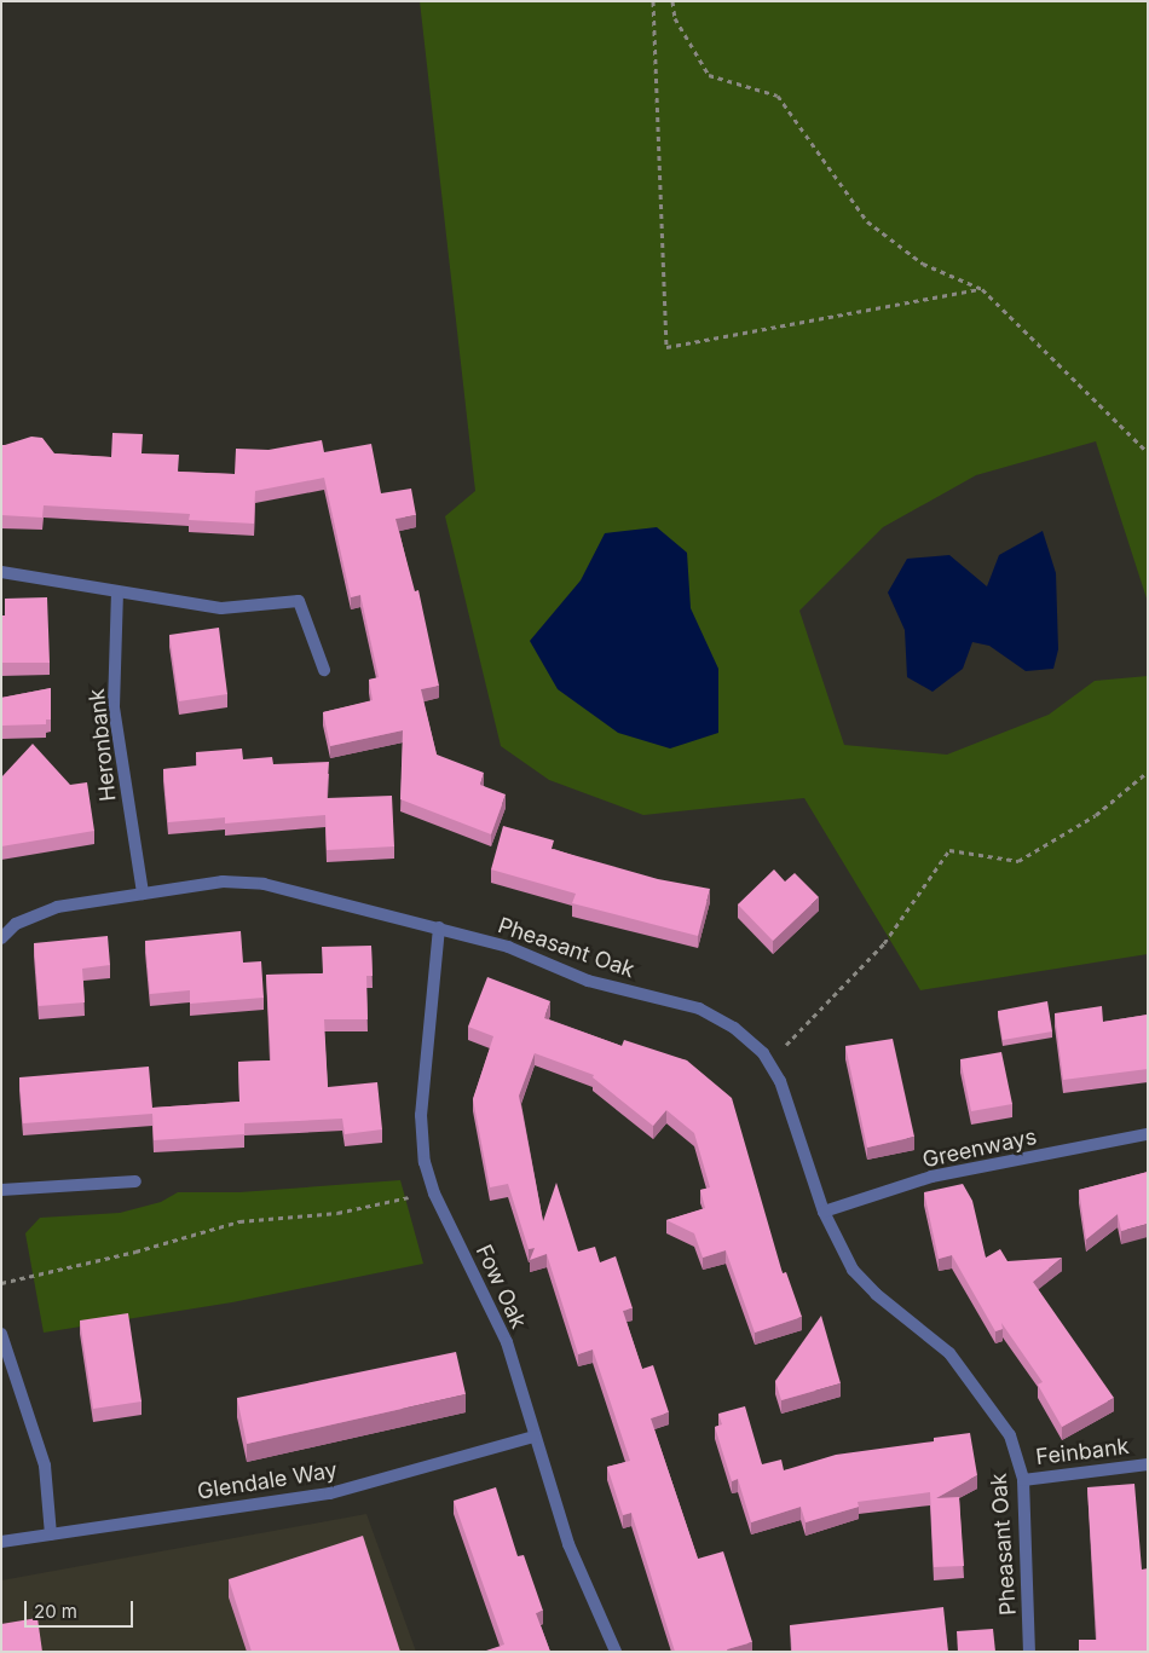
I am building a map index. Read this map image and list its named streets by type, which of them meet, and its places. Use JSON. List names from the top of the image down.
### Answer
{
  "streets": {
    "street": [
      "Heronbank",
      "Pheasant Oak",
      "Greenways",
      "Fow Oak",
      "Feinbank",
      "Glendale Way"
    ]
  },
  "crossings": [
    ["Heronbank", "Pheasant Oak"],
    ["Pheasant Oak", "Greenways"],
    ["Pheasant Oak", "Fow Oak"],
    ["Pheasant Oak", "Feinbank"],
    ["Fow Oak", "Glendale Way"]
  ],
  "scale_bar": "20 m"
}
